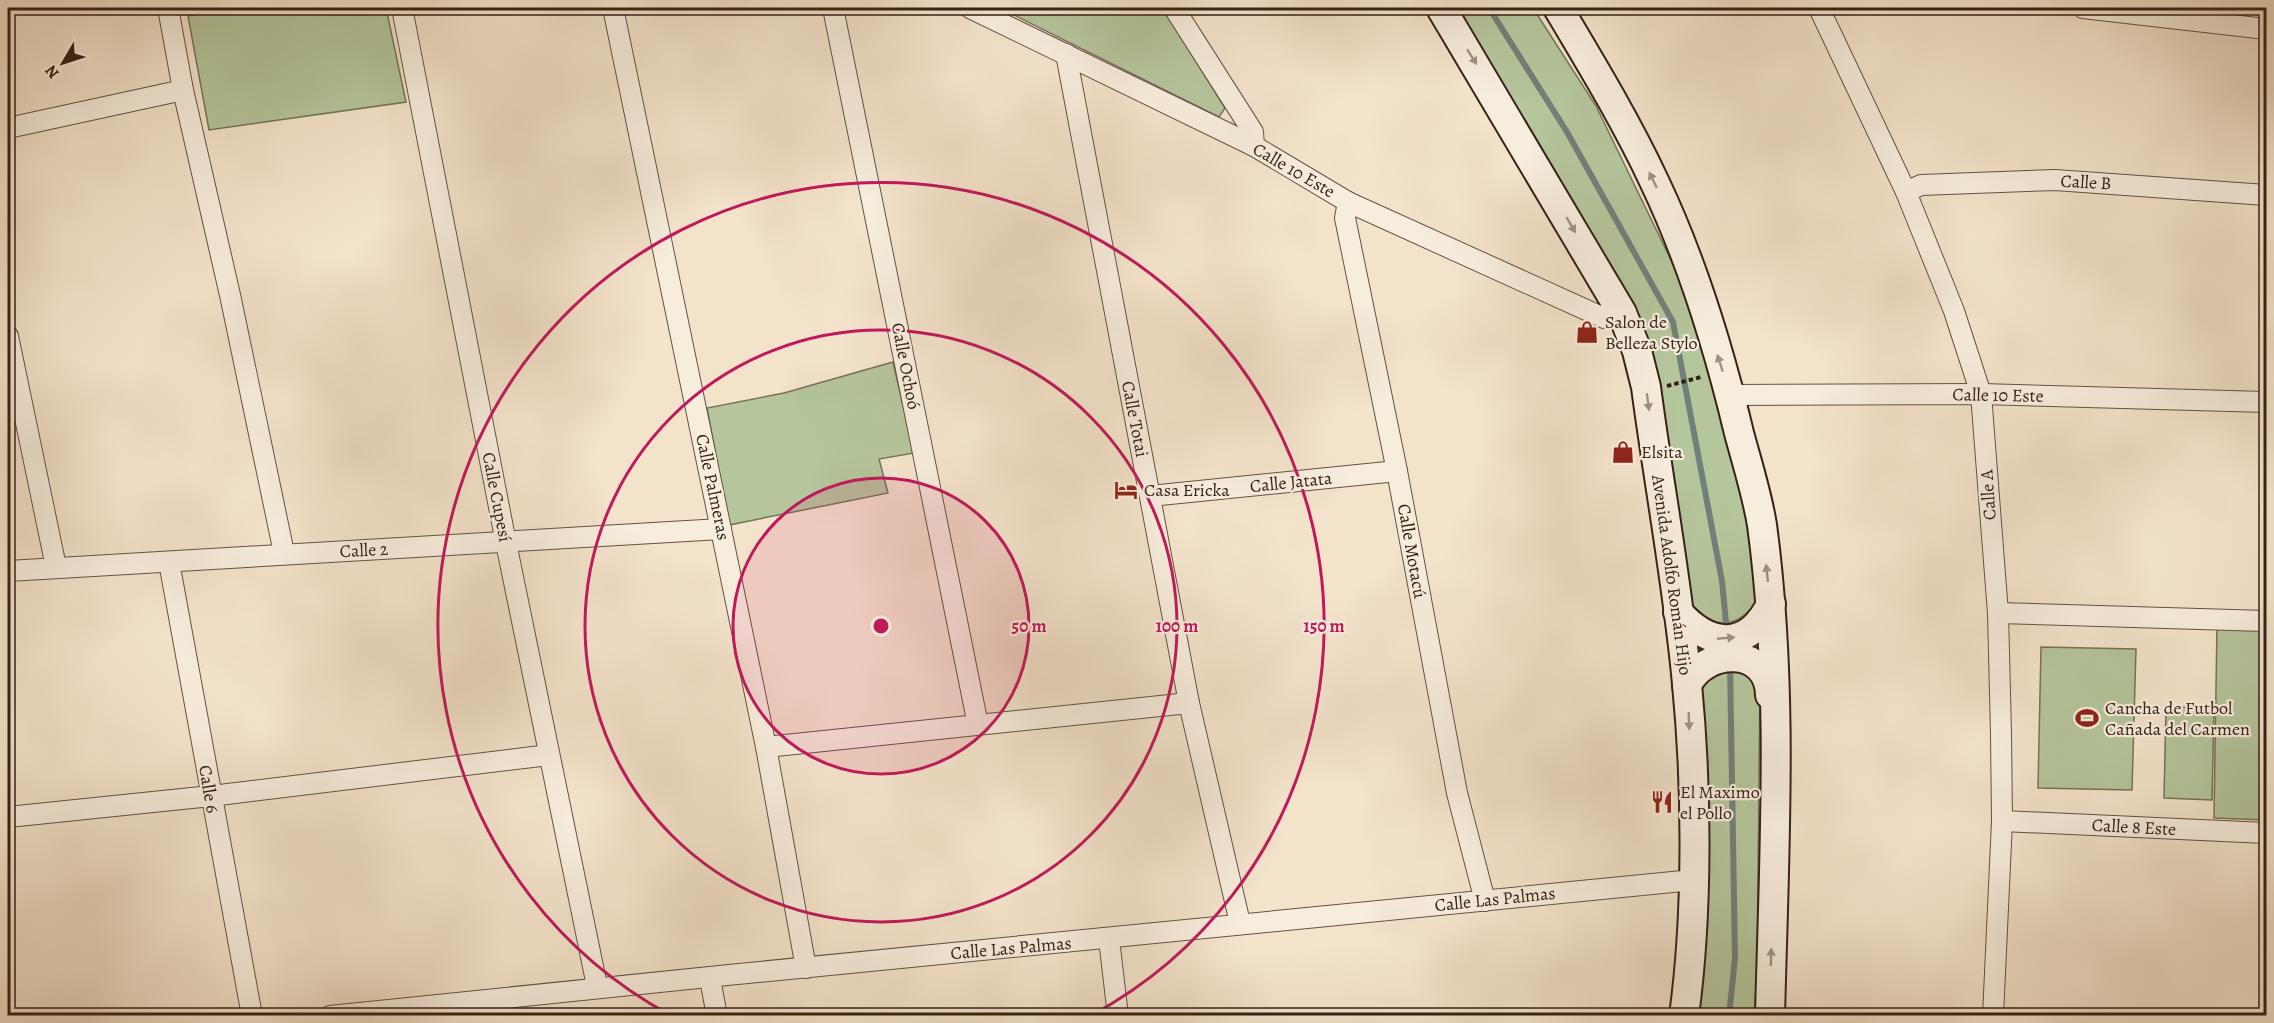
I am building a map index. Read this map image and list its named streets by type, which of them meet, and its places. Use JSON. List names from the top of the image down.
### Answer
{
  "streets": {
    "main road": ["Avenida Adolfo Román Hijo"],
    "street": [
      "Calle 10 Este",
      "Calle B",
      "Calle Ochoó",
      "Calle Totai",
      "Calle Jatata",
      "Calle Palmeras",
      "Calle A",
      "Calle Cupesí",
      "Calle 2",
      "Calle Motacú",
      "Calle 6",
      "Calle 8 Este",
      "Calle Las Palmas"
    ]
  },
  "crossings": [
    ["Calle 10 Este", "Calle Totai"],
    ["Calle 10 Este", "Calle A"],
    ["Calle 10 Este", "Calle Motacú"],
    ["Calle 10 Este", "Avenida Adolfo Román Hijo"],
    ["Calle B", "Calle A"],
    ["Calle Totai", "Calle Jatata"],
    ["Calle Totai", "Calle Las Palmas"],
    ["Calle Jatata", "Calle Motacú"],
    ["Calle Palmeras", "Calle 2"],
    ["Calle Palmeras", "Calle Las Palmas"],
    ["Calle A", "Calle 8 Este"],
    ["Calle Cupesí", "Calle 2"],
    ["Calle Cupesí", "Calle Las Palmas"],
    ["Calle 2", "Calle 6"],
    ["Calle Motacú", "Calle Las Palmas"],
    ["Avenida Adolfo Román Hijo", "Calle Las Palmas"]
  ],
  "places": {
    "shop": ["Salon de Belleza Stylo", "Elsita"],
    "hotel": ["Casa Ericka"],
    "sports": ["Cancha de Futbol Cañada del Carmen"],
    "restaurant": ["El Maximo el Pollo"]
  },
  "north": "bottom left",
  "rings": ["50 m", "100 m", "150 m"]
}
